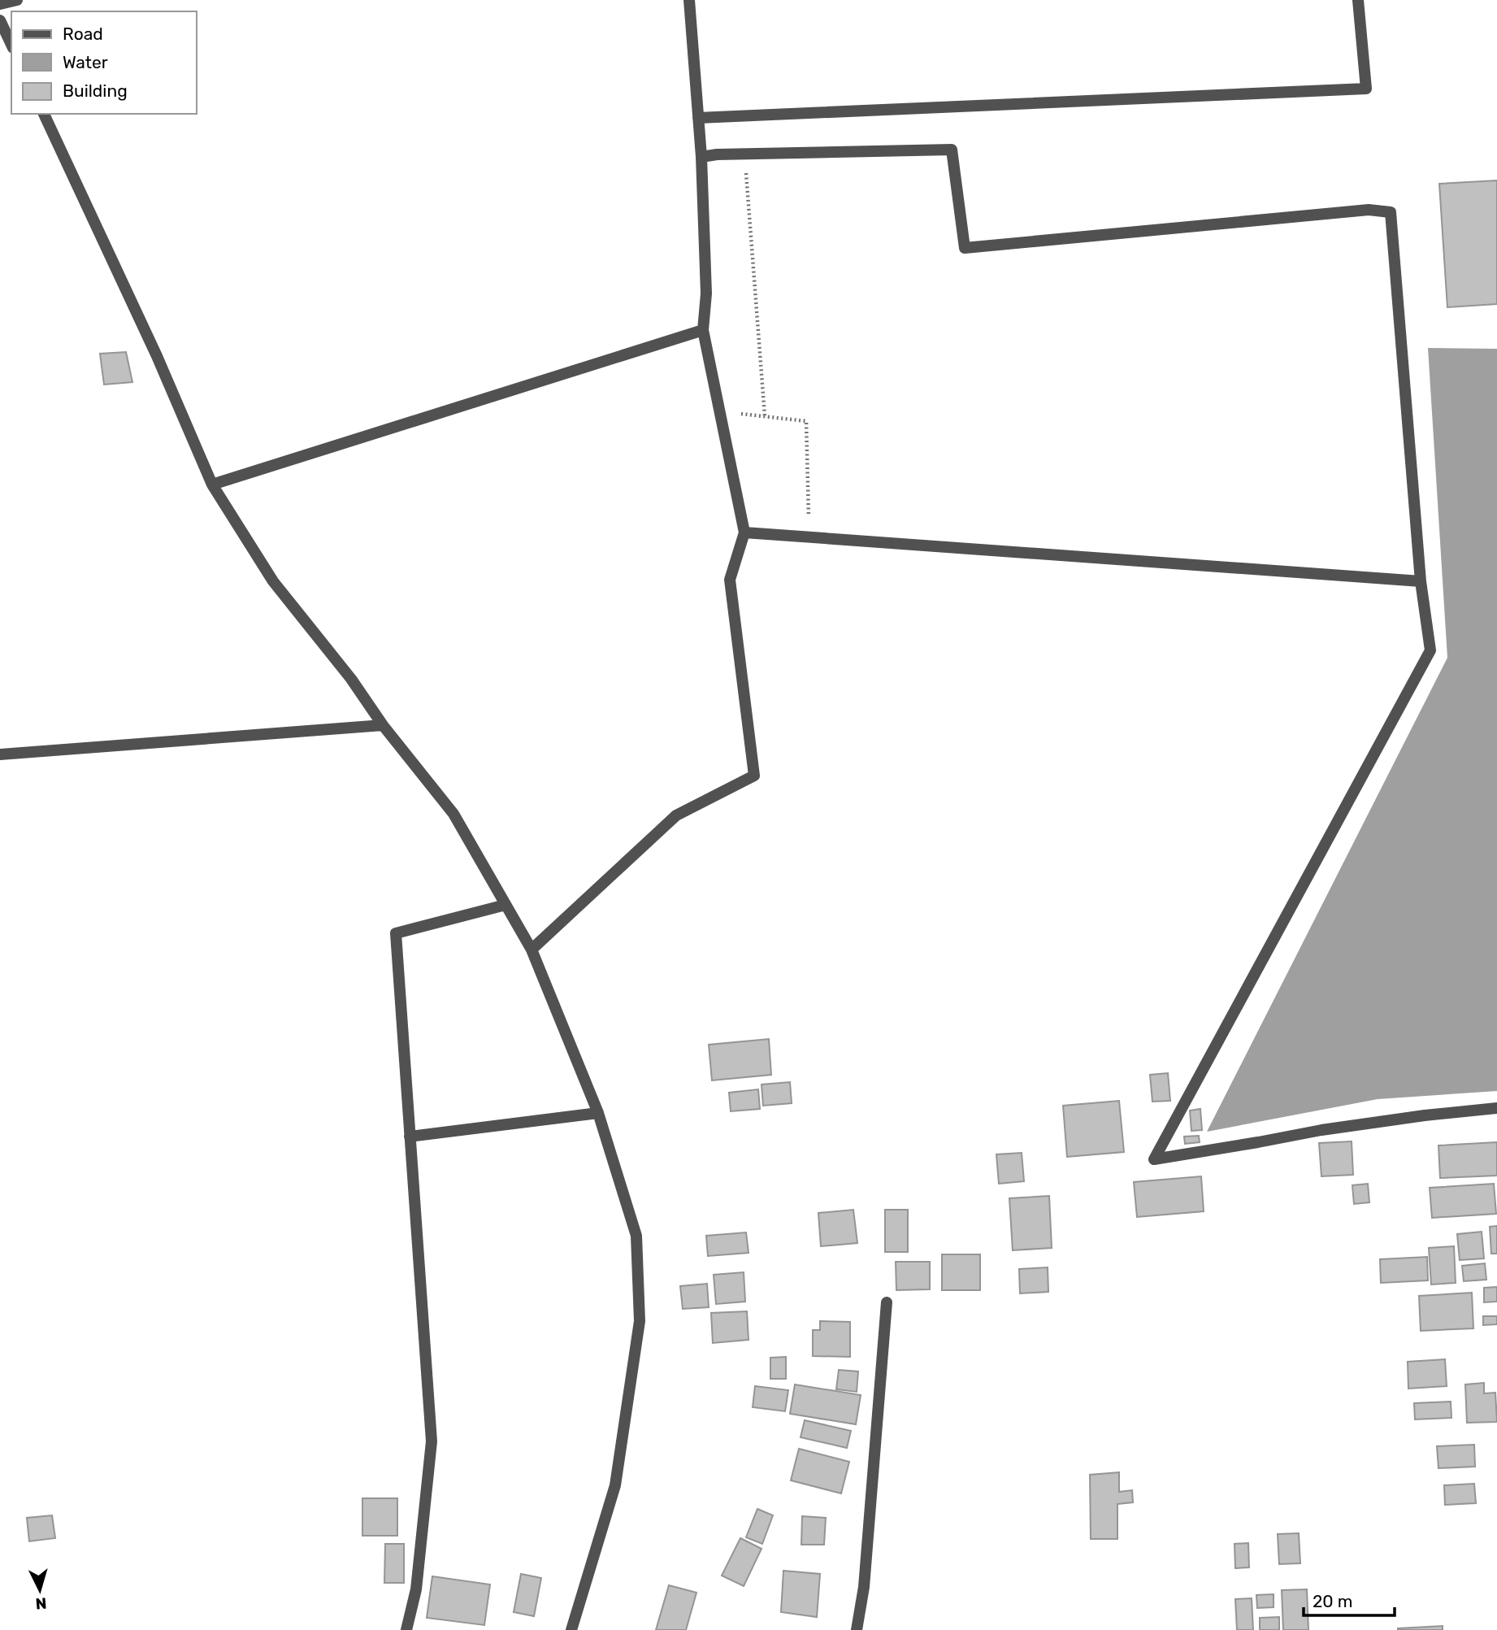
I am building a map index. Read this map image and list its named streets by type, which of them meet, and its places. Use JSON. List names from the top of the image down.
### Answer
{
  "legend": ["Road", "Water", "Building"],
  "scale_bar": "20 m",
  "north": "bottom"
}
